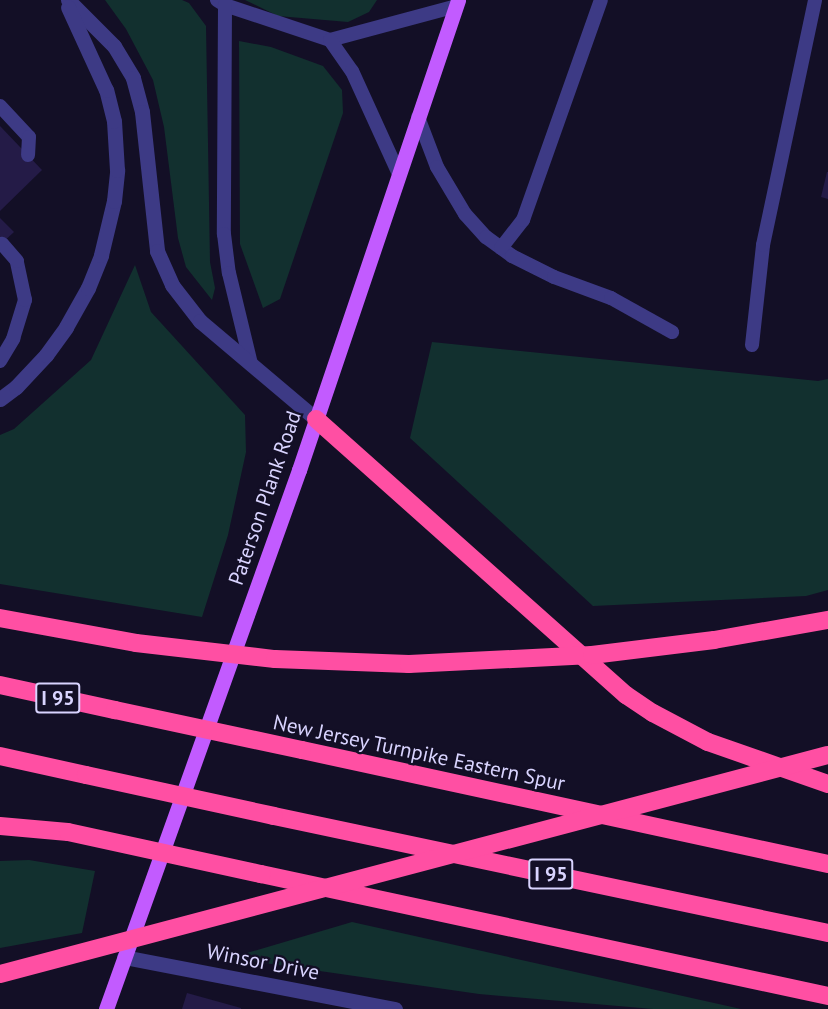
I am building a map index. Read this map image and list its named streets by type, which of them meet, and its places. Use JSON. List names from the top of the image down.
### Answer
{
  "streets": {
    "highway": ["I 95", "New Jersey Turnpike Eastern Spur"],
    "main road": ["Paterson Plank Road"],
    "street": ["Winsor Drive"]
  },
  "crossings": [
    ["Paterson Plank Road", "Winsor Drive"]
  ]
}
